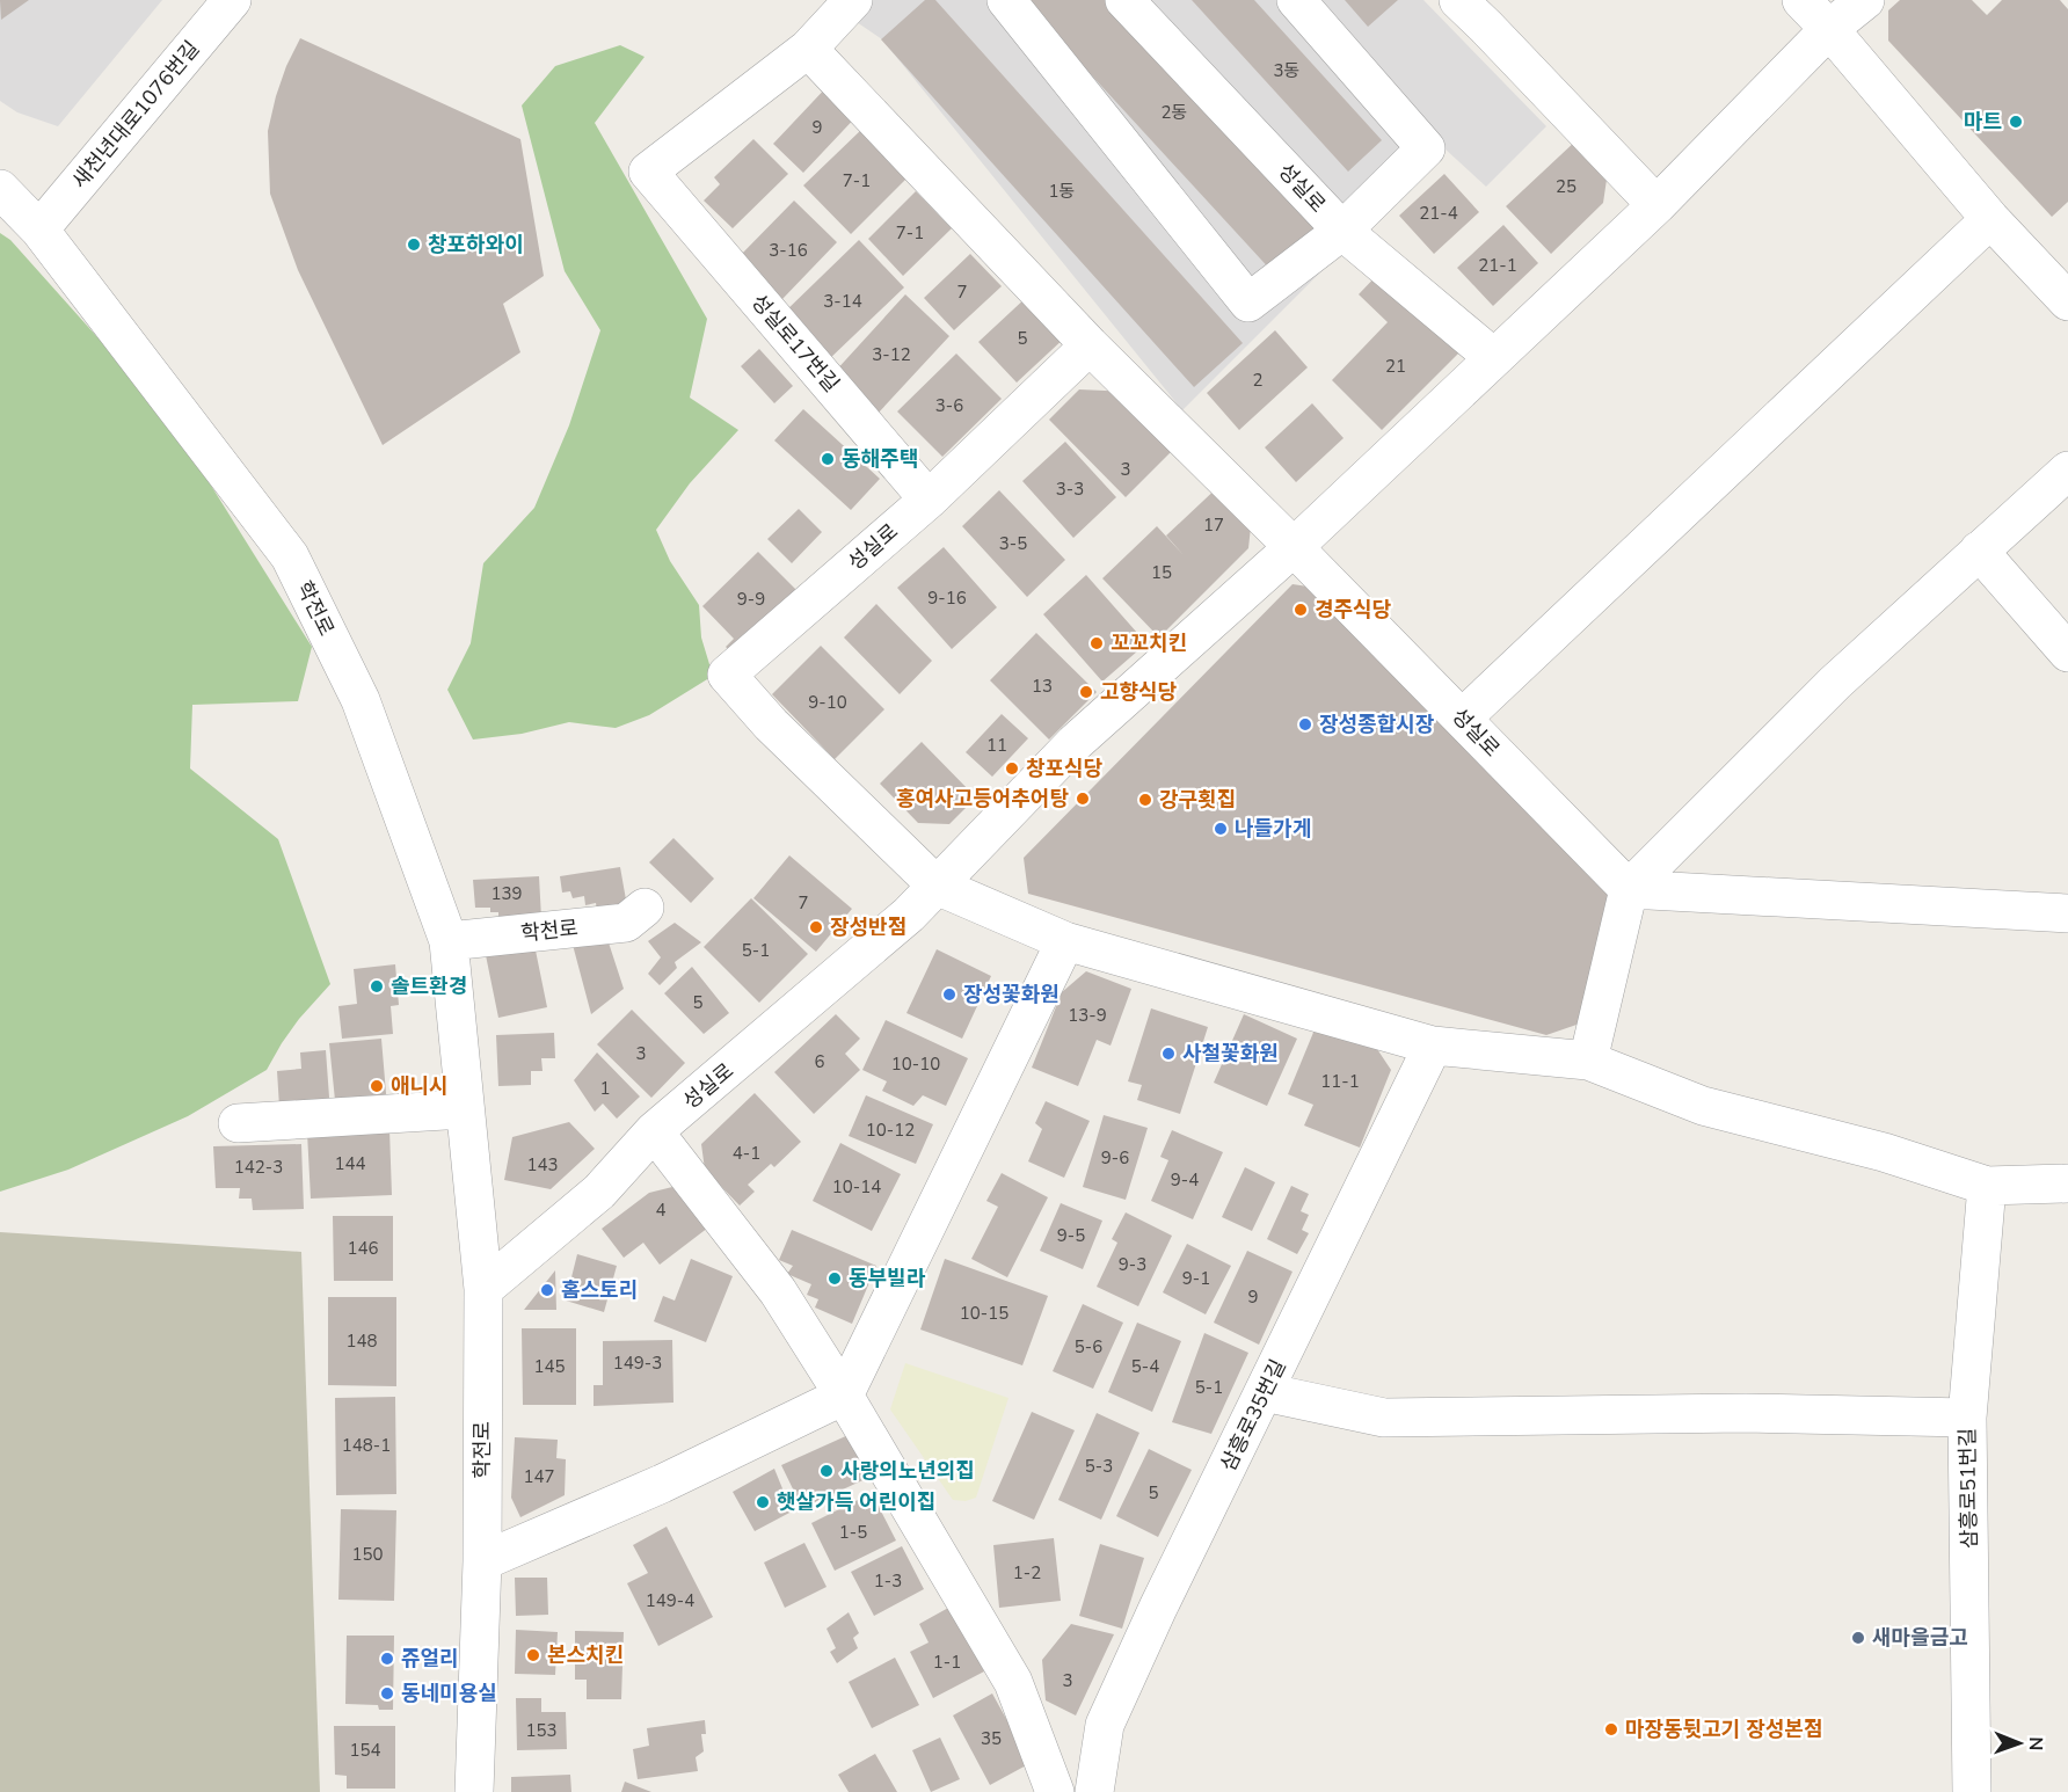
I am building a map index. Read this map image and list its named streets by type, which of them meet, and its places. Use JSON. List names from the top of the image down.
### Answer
{
  "streets": {
    "street": [
      "새천년대로1076번길",
      "성실로",
      "성실로17번길",
      "학전로",
      "학천로",
      "삼흥로35번길",
      "삼흥로51번길"
    ]
  },
  "crossings": [
    ["새천년대로1076번길", "학전로"],
    ["성실로", "성실로17번길"],
    ["성실로", "학전로"],
    ["학전로", "학천로"]
  ],
  "places": [
    "마트",
    "창포하와이",
    "동해주택",
    "경주식당",
    "꼬꼬치킨",
    "고향식당",
    "장성종합시장",
    "창포식당",
    "홍여사고등어추어탕",
    "강구횟집",
    "나들가게",
    "장성반점",
    "솔트환경",
    "장성꽃화원",
    "사철꽃화원",
    "애니시",
    "동부빌라",
    "홈스토리",
    "사랑의노년의집",
    "햇살가득 어린이집",
    "새마을금고",
    "본스치킨",
    "쥬얼리",
    "동네미용실",
    "마장동뒷고기 장성본점"
  ],
  "house_numbers": [
    "3동",
    "2동",
    "9",
    "7-1",
    "25",
    "1동",
    "21-4",
    "7-1",
    "3-16",
    "21-1",
    "7",
    "3-14",
    "5",
    "3-12",
    "21",
    "2",
    "3-6",
    "3",
    "3-3",
    "17",
    "3-5",
    "15",
    "9-16",
    "9-9",
    "13",
    "9-10",
    "11",
    "139",
    "7",
    "5-1",
    "5",
    "13-9",
    "3",
    "6",
    "10-10",
    "11-1",
    "1",
    "10-12",
    "4-1",
    "9-6",
    "144",
    "143",
    "142-3",
    "9-4",
    "10-14",
    "4",
    "9-5",
    "146",
    "9-3",
    "9-1",
    "9",
    "10-15",
    "148",
    "5-6",
    "149-3",
    "145",
    "5-4",
    "5-1",
    "148-1",
    "5-3",
    "147",
    "5",
    "1-5",
    "150",
    "1-2",
    "1-3",
    "149-4",
    "1-1",
    "3",
    "153",
    "35",
    "154"
  ],
  "north": "right"
}
